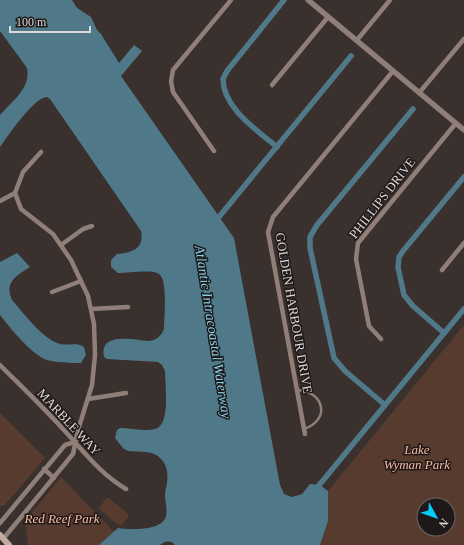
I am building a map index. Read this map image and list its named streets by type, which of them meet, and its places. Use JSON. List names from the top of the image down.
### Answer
{
  "streets": {
    "street": ["PHILLIPS DRIVE", "GOLDEN HARBOUR DRIVE", "MARBLE WAY"]
  },
  "water": ["Atlantic Intracoastal Waterway"],
  "parks": ["Lake Wyman Park", "Red Reef Park"],
  "scale_bar": "100 m",
  "north": "bottom right"
}
